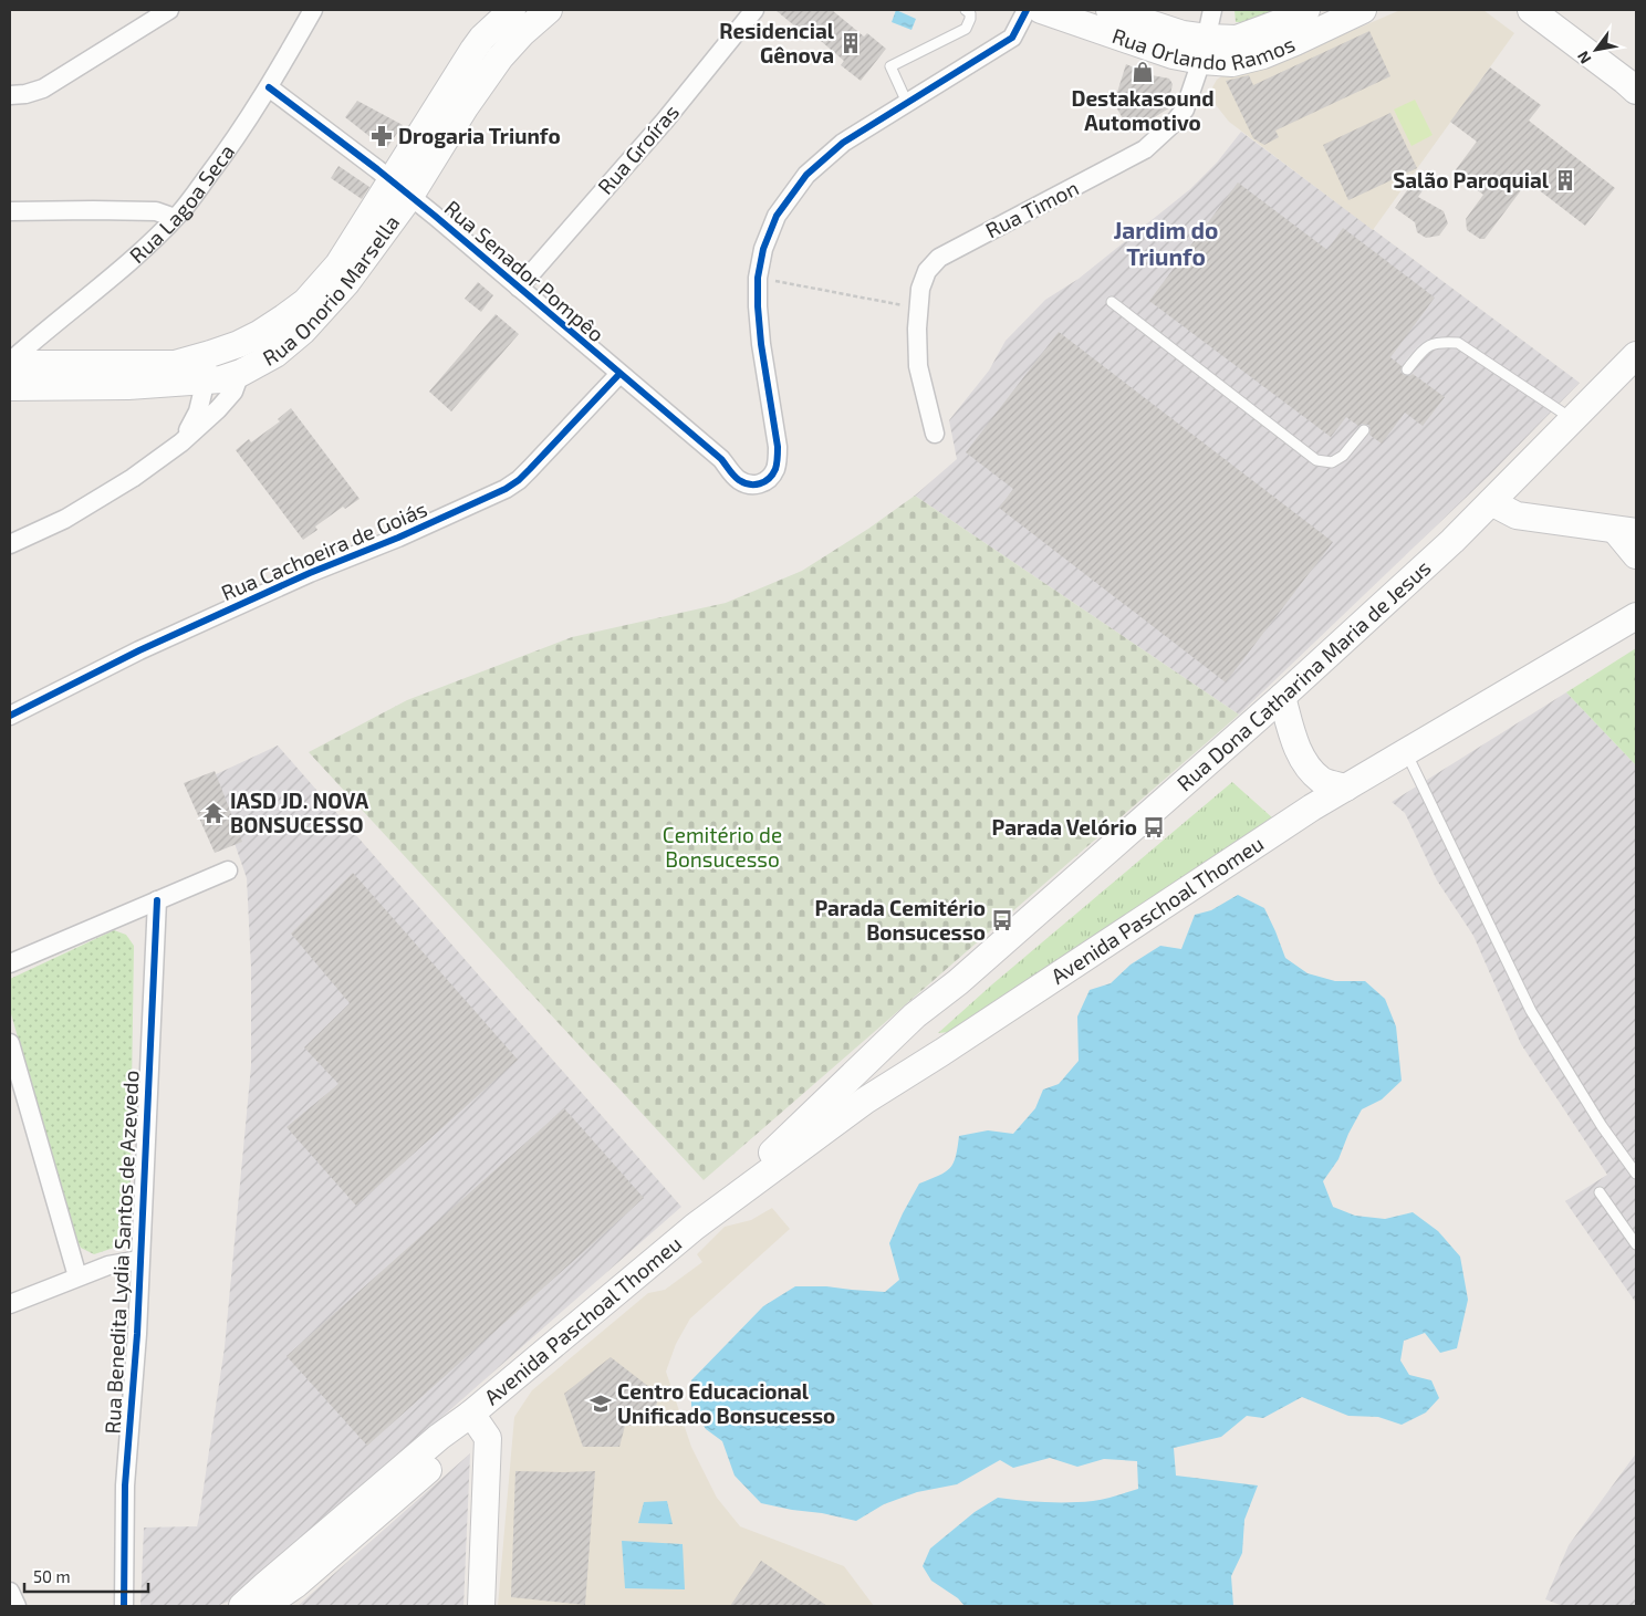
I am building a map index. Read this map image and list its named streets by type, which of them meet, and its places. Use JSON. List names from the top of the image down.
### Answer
{
  "streets": {
    "main road": [
      "Rua Orlando Ramos",
      "Rua Onorio Marsella",
      "Rua Dona Catharina Maria de Jesus",
      "Avenida Paschoal Thomeu"
    ],
    "street": [
      "Rua Groíras",
      "Rua Lagoa Seca",
      "Rua Timon",
      "Rua Senador Pompêo",
      "Rua Cachoeira de Goiás",
      "Rua Benedita Lydia Santos de Azevedo"
    ]
  },
  "crossings": [
    ["Rua Orlando Ramos", "Rua Timon"],
    ["Rua Groíras", "Rua Senador Pompêo"],
    ["Rua Lagoa Seca", "Rua Senador Pompêo"],
    ["Rua Lagoa Seca", "Rua Onorio Marsella"],
    ["Rua Senador Pompêo", "Rua Onorio Marsella"],
    ["Rua Senador Pompêo", "Rua Cachoeira de Goiás"],
    ["Rua Dona Catharina Maria de Jesus", "Avenida Paschoal Thomeu"]
  ],
  "districts": ["Jardim do Triunfo"],
  "parks": ["Cemitério de Bonsucesso"],
  "places": {
    "building": ["Residencial Gênova", "Salão Paroquial"],
    "shop": ["Destakasound Automotivo"],
    "pharmacy": ["Drogaria Triunfo"],
    "temple": ["IASD JD. NOVA BONSUCESSO"],
    "bus stop": ["Parada Velório", "Parada Cemitério Bonsucesso"],
    "school or university": ["Centro Educacional Unificado Bonsucesso"]
  },
  "scale_bar": "50 m",
  "north": "bottom left"
}
